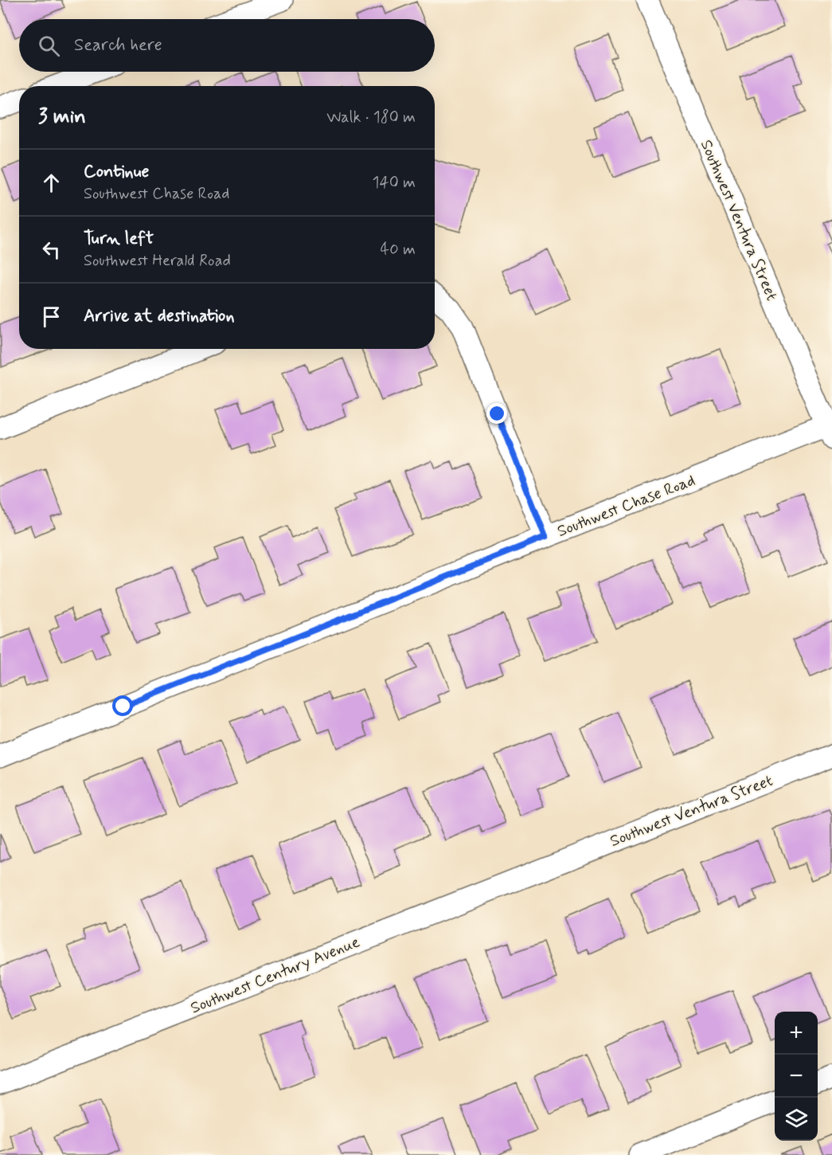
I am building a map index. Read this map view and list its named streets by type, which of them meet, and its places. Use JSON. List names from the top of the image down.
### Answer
{
  "streets": {
    "street": ["Southwest Ventura Street", "Southwest Chase Road", "Southwest Century Avenue"]
  },
  "crossings": [
    ["Southwest Ventura Street", "Southwest Chase Road"],
    ["Southwest Ventura Street", "Southwest Century Avenue"]
  ],
  "page": {
    "search": "Search here",
    "heading": ["3 min", "Walk · 180 m"],
    "list": [
      ["Continue", "Southwest Chase Road", "140 m"],
      ["Turn left", "Southwest Herald Road", "40 m"],
      "Arrive at destination"
    ],
    "map_buttons": ["+", "−"]
  }
}
